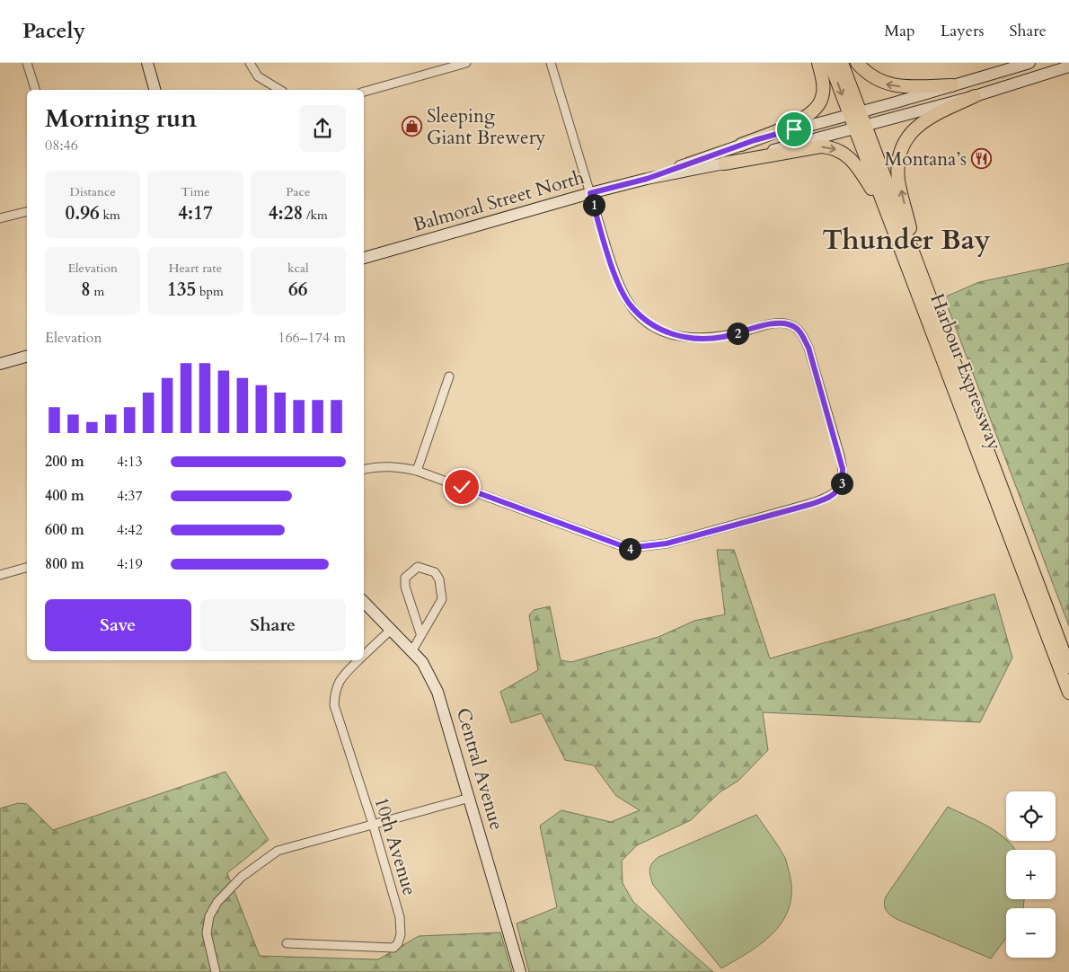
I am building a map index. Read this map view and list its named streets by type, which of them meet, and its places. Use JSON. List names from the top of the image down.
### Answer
{
  "streets": {
    "main road": ["Balmoral Street North", "Harbour Expressway", "Central Avenue"],
    "street": ["10th Avenue"]
  },
  "crossings": [
    ["Balmoral Street North", "Harbour Expressway"],
    ["Central Avenue", "10th Avenue"]
  ],
  "districts": ["Thunder Bay"],
  "places": {
    "shop": ["Sleeping Giant Brewery"],
    "restaurant": ["Montana’s"]
  },
  "page": {
    "header": "Pacely",
    "nav": ["Map", "Layers", "Share"],
    "heading": ["Morning run", "08:46"],
    "stats": [
      ["Distance", "0.96 km"],
      ["Time", "4:17"],
      ["Pace", "4:28 /km"],
      ["Elevation", "8 m"],
      ["Heart rate", "135 bpm"],
      ["kcal", "66"]
    ],
    "pins": [
      "1",
      "2",
      "3",
      "4"
    ],
    "chart": ["Elevation", "166–174 m"],
    "list": [
      {
        "name": "200 m",
        "note": "4:13"
      },
      {
        "name": "400 m",
        "note": "4:37"
      },
      {
        "name": "600 m",
        "note": "4:42"
      },
      {
        "name": "800 m",
        "note": "4:19"
      }
    ],
    "buttons": ["Save", "Share"],
    "map_buttons": ["+", "−"]
  }
}
